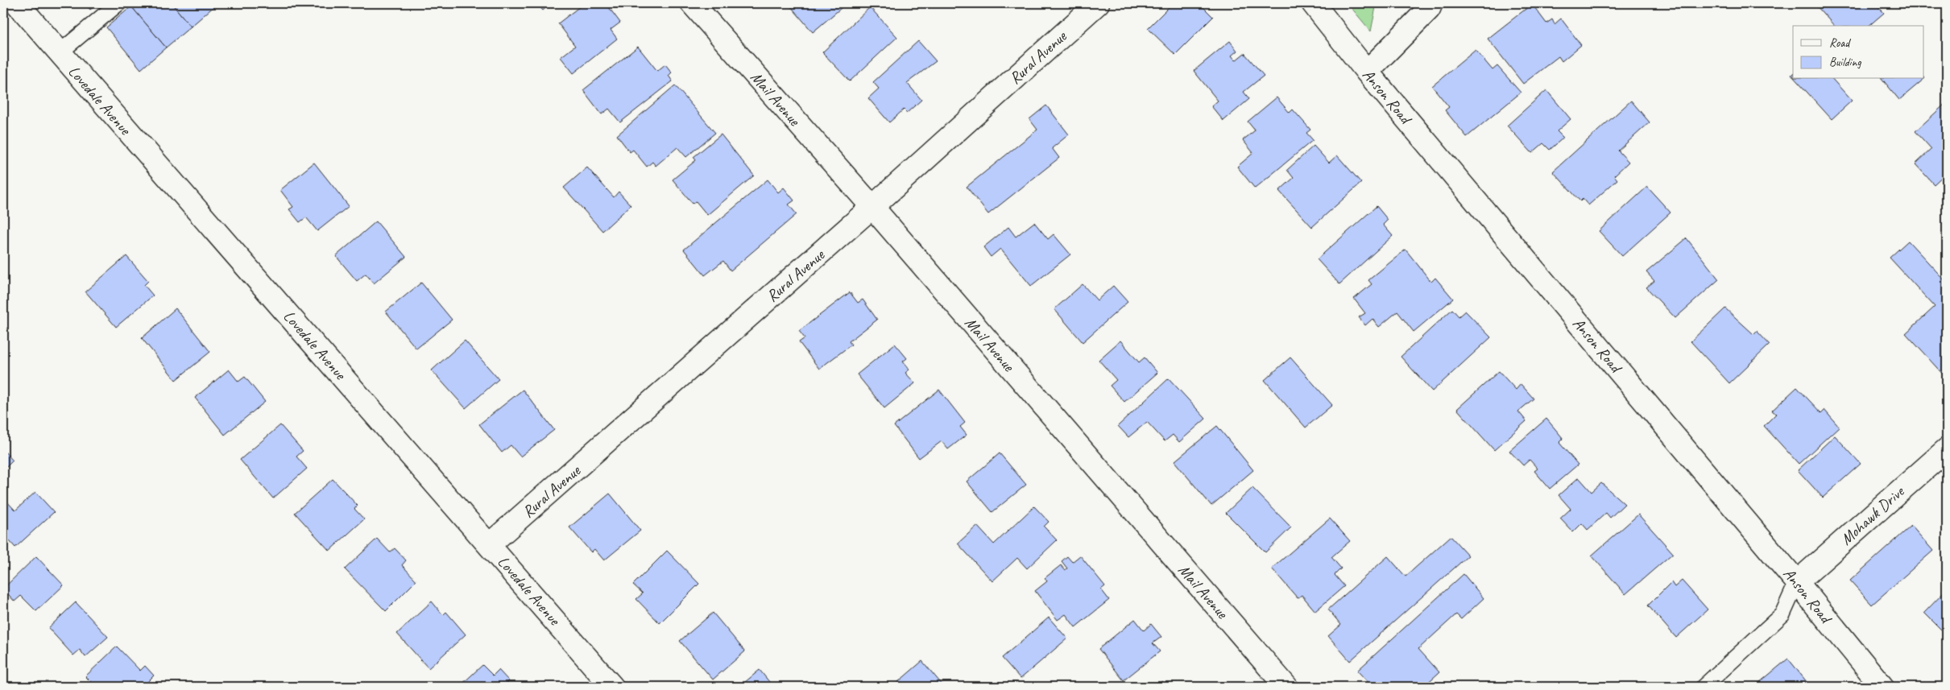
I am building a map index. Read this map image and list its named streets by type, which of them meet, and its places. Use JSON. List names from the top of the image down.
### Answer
{
  "streets": {
    "street": [
      "Rural Avenue",
      "Anson Road",
      "Mail Avenue",
      "Lovedale Avenue",
      "Mohawk Drive"
    ]
  },
  "crossings": [
    ["Rural Avenue", "Mail Avenue"],
    ["Rural Avenue", "Lovedale Avenue"],
    ["Anson Road", "Mohawk Drive"]
  ],
  "legend": ["Road", "Building"]
}
